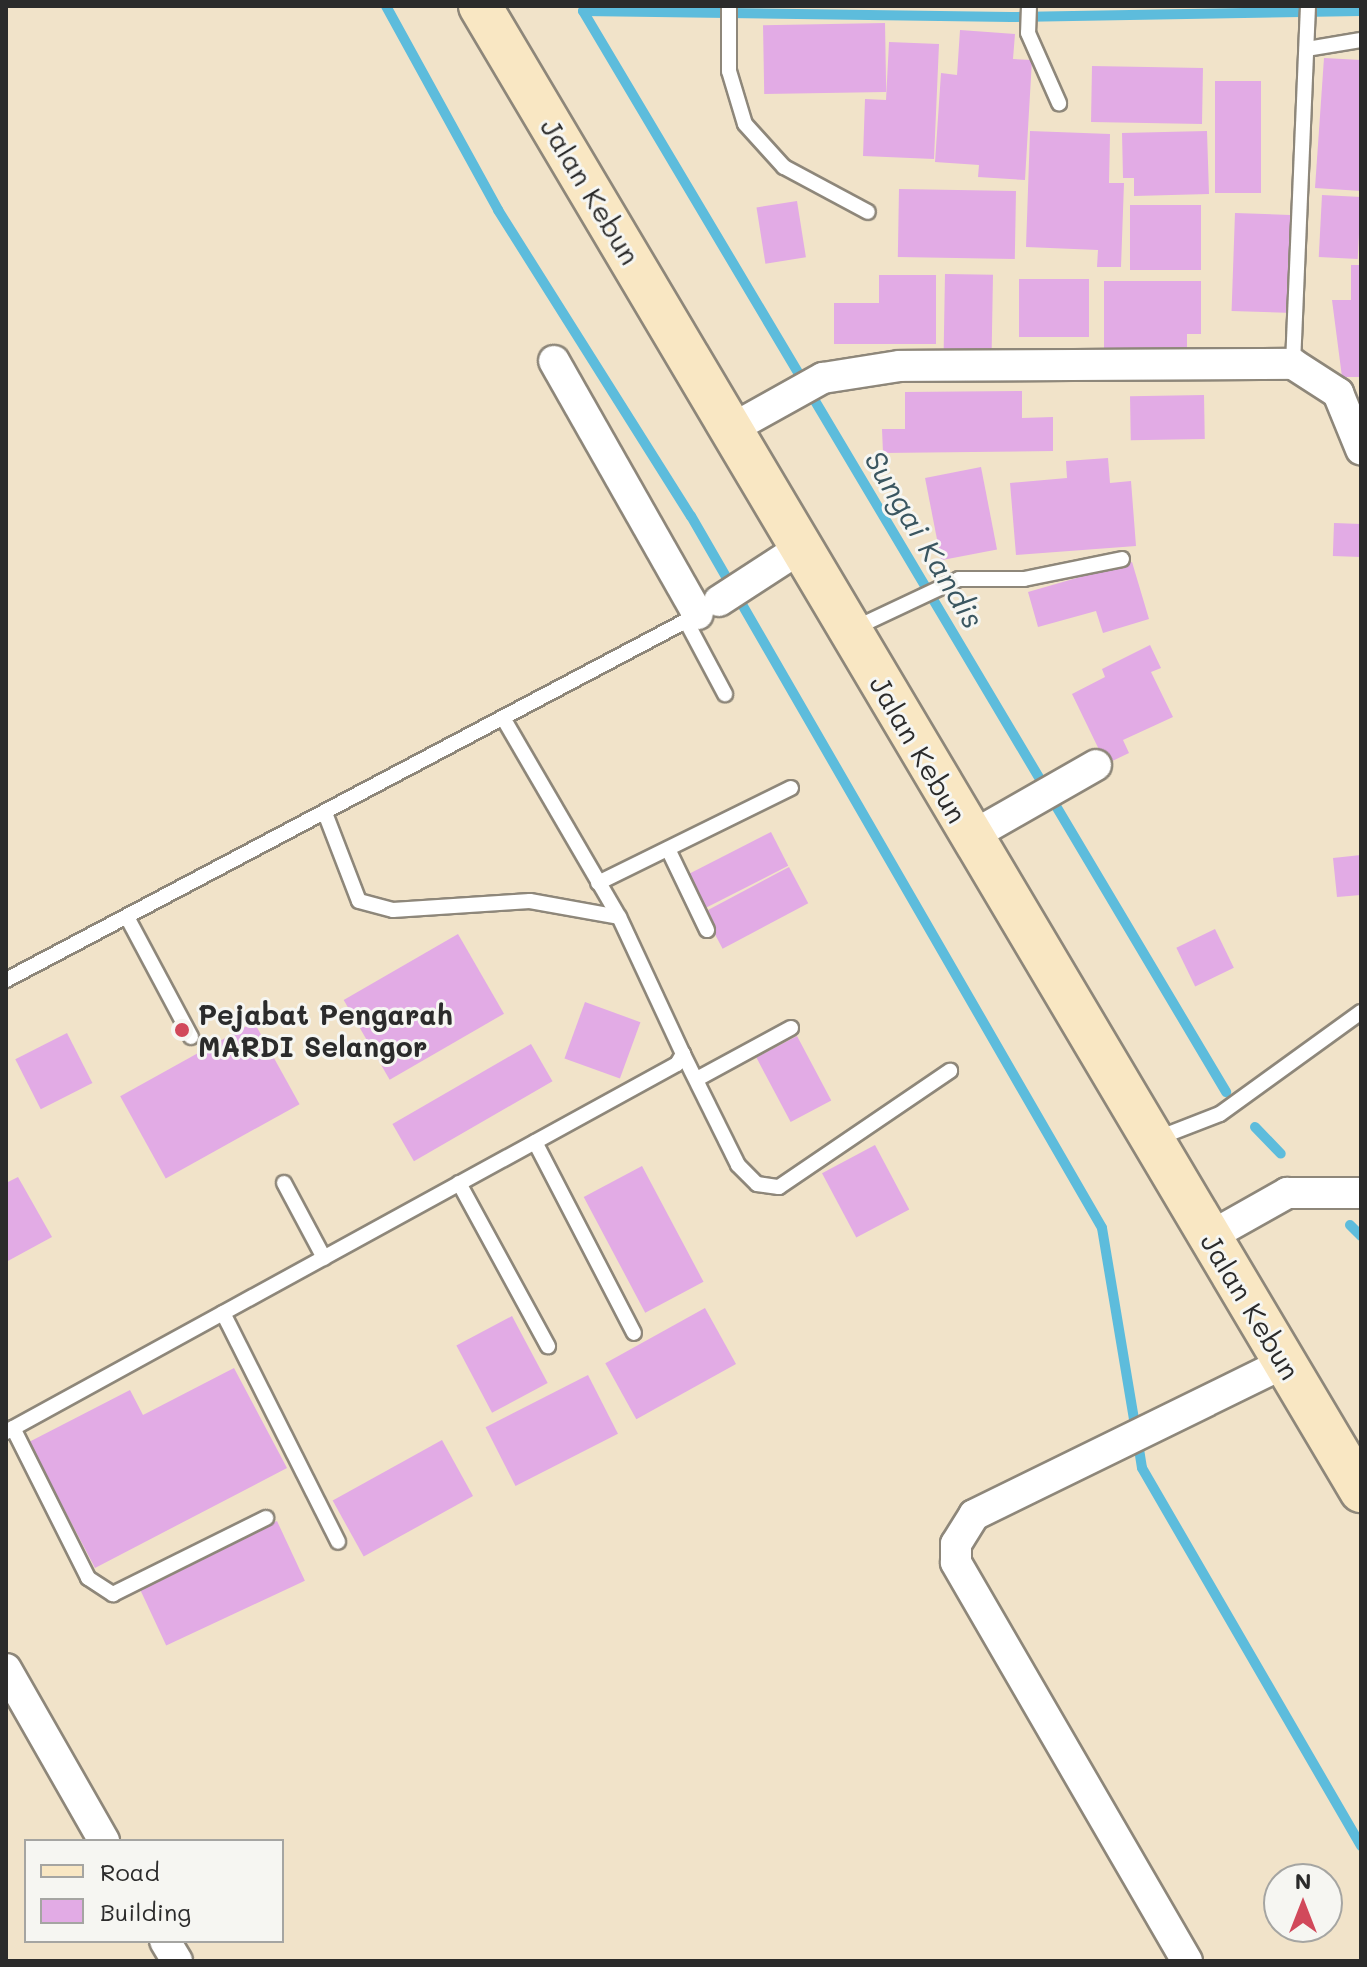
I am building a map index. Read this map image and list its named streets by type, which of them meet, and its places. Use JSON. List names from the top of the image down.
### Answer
{
  "streets": {
    "main road": ["Jalan Kebun"]
  },
  "water": ["Sungai Kandis"],
  "places": ["Pejabat Pengarah MARDI Selangor"],
  "legend": ["Road", "Building"],
  "north": "top"
}
